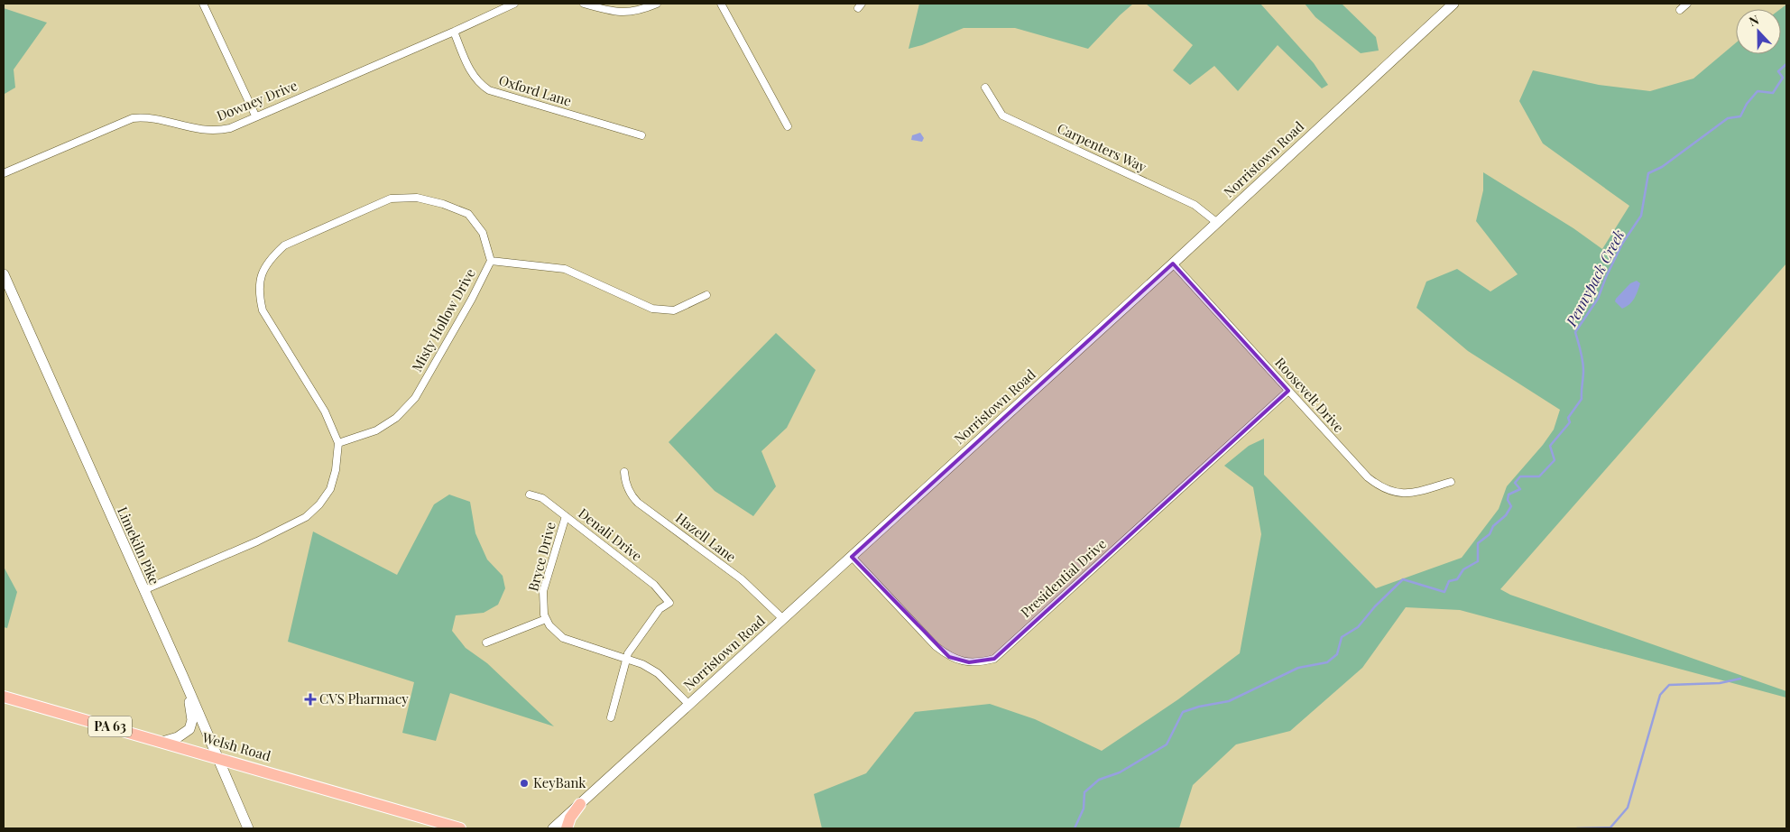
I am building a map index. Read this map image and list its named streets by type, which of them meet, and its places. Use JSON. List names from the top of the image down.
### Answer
{
  "streets": {
    "main road": [
      "Norristown Road",
      "Limekiln Pike",
      "PA 63",
      "Welsh Road"
    ],
    "street": [
      "Oxford Lane",
      "Downey Drive",
      "Carpenters Way",
      "Misty Hollow Drive",
      "Roosevelt Drive",
      "Denali Drive",
      "Hazell Lane",
      "Bryce Drive",
      "Presidential Drive"
    ]
  },
  "crossings": [
    ["Oxford Lane", "Downey Drive"],
    ["Carpenters Way", "Norristown Road"],
    ["Norristown Road", "Roosevelt Drive"],
    ["Norristown Road", "Hazell Lane"],
    ["Norristown Road", "Presidential Drive"],
    ["Misty Hollow Drive", "Limekiln Pike"],
    ["Roosevelt Drive", "Presidential Drive"],
    ["Denali Drive", "Bryce Drive"],
    ["Limekiln Pike", "Welsh Road"]
  ],
  "water": ["Pennypack Creek"],
  "places": {
    "health": ["CVS Pharmacy"],
    "other": ["KeyBank"]
  },
  "north": "top"
}
